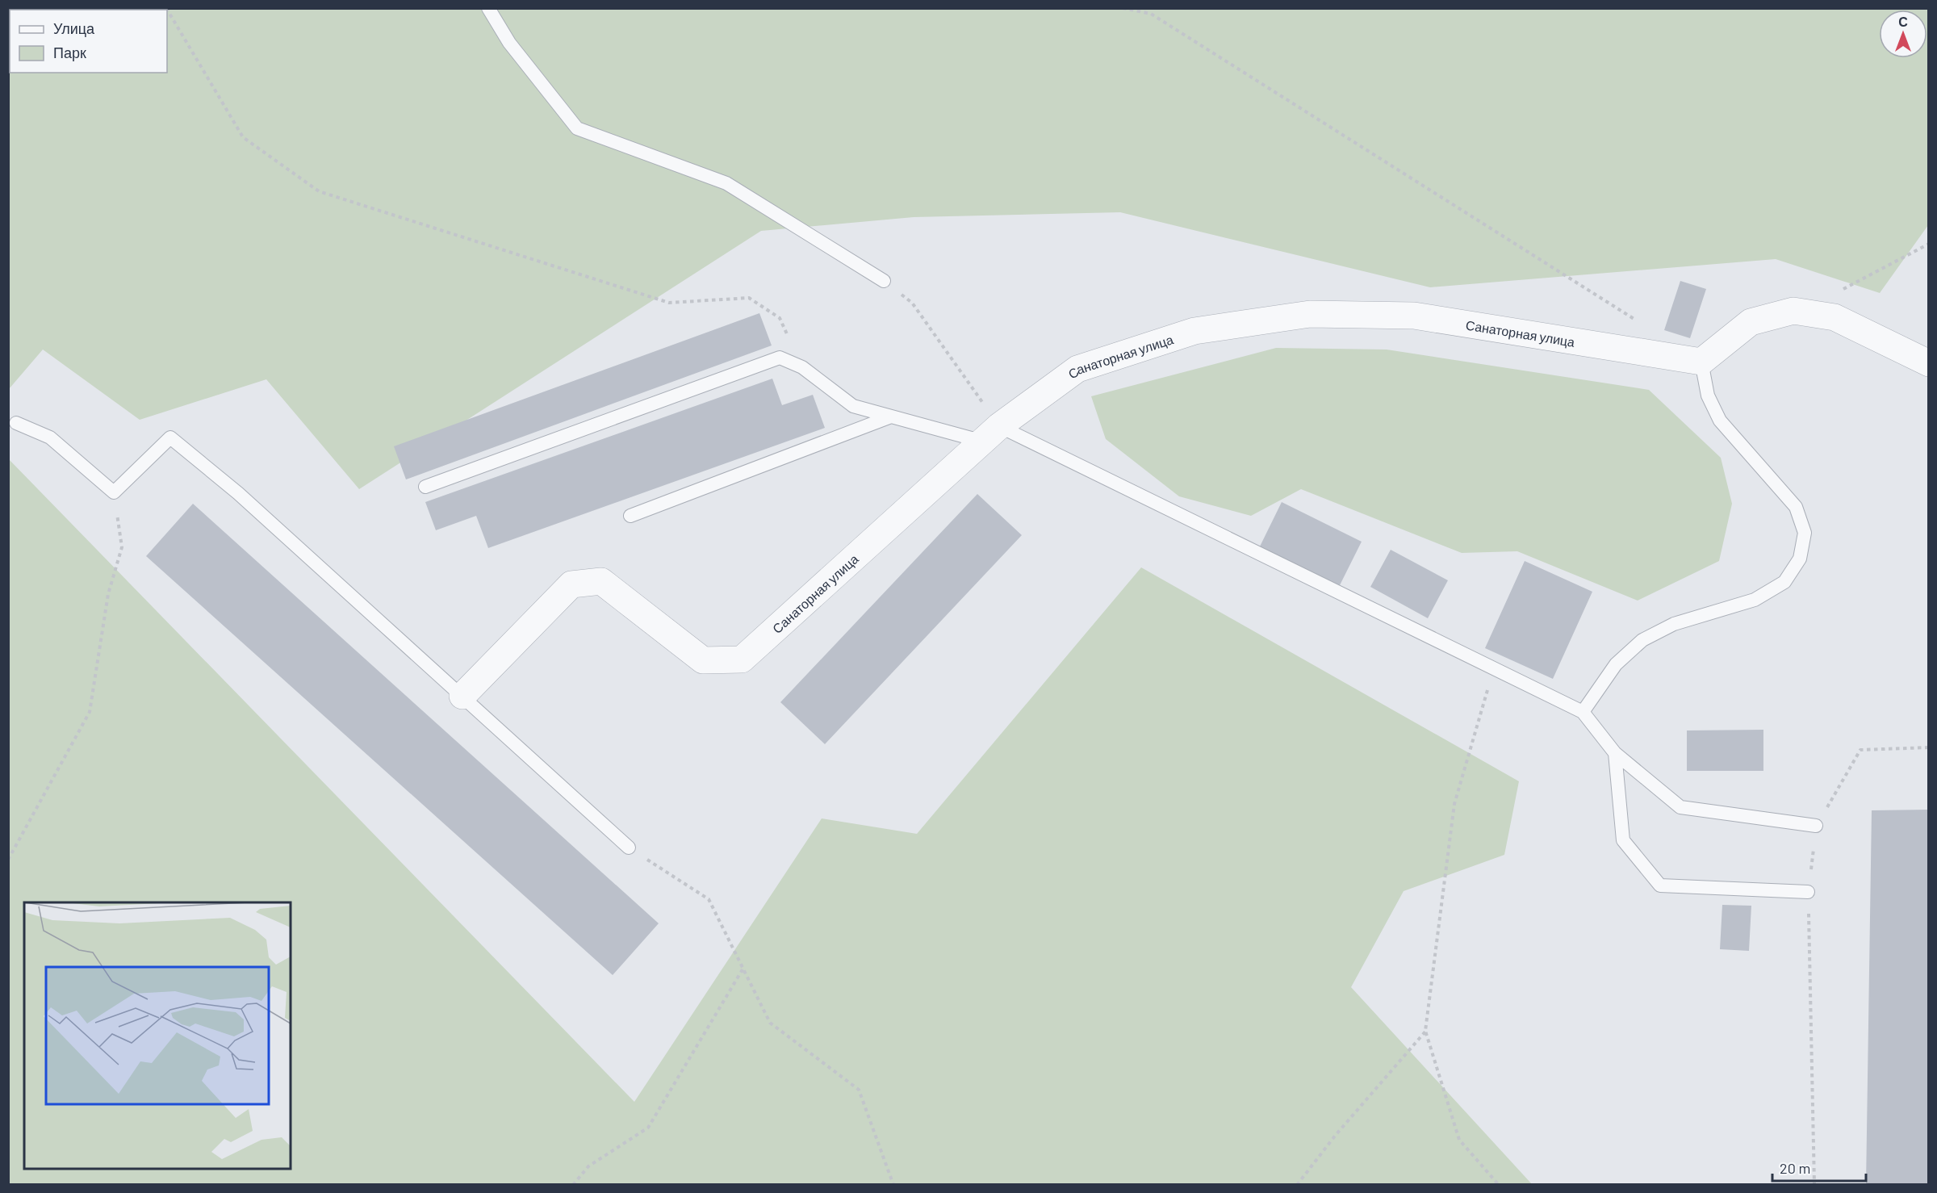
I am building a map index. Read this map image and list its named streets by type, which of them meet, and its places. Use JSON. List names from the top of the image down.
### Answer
{
  "streets": {
    "street": ["Санаторная улица"]
  },
  "legend": ["Улица", "Парк"],
  "scale_bar": "20 m",
  "north": "top"
}
